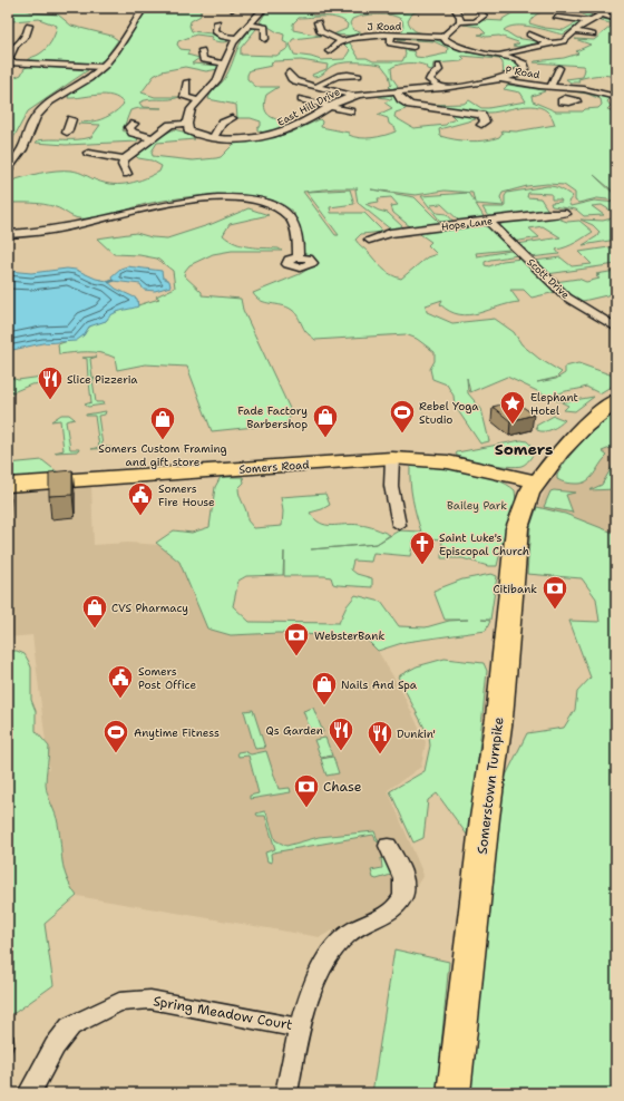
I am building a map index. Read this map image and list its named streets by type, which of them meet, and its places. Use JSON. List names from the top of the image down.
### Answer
{
  "streets": {
    "main road": ["Somers Road", "Somerstown Turnpike"],
    "street": [
      "J Road",
      "P Road",
      "East Hill Drive",
      "Hope Lane",
      "Scott Drive",
      "Spring Meadow Court"
    ]
  },
  "crossings": [
    ["J Road", "East Hill Drive"],
    ["P Road", "East Hill Drive"],
    ["Hope Lane", "Scott Drive"],
    ["Somers Road", "Somerstown Turnpike"]
  ],
  "districts": ["Somers"],
  "parks": ["Bailey Park"],
  "places": {
    "restaurant": ["Slice Pizzeria", "Qs Garden", "Dunkin'"],
    "place": ["Elephant Hotel"],
    "sports": ["Rebel Yoga Studio", "Anytime Fitness"],
    "shop": [
      "Fade Factory Barbershop",
      "Somers Custom Framing and gift store",
      "CVS Pharmacy",
      "Nails And Spa"
    ],
    "public building": ["Somers Fire House", "Somers Post Office"],
    "church": ["Saint Luke's Episcopal Church"],
    "bank": ["Citibank", "WebsterBank", "Chase"]
  }
}
